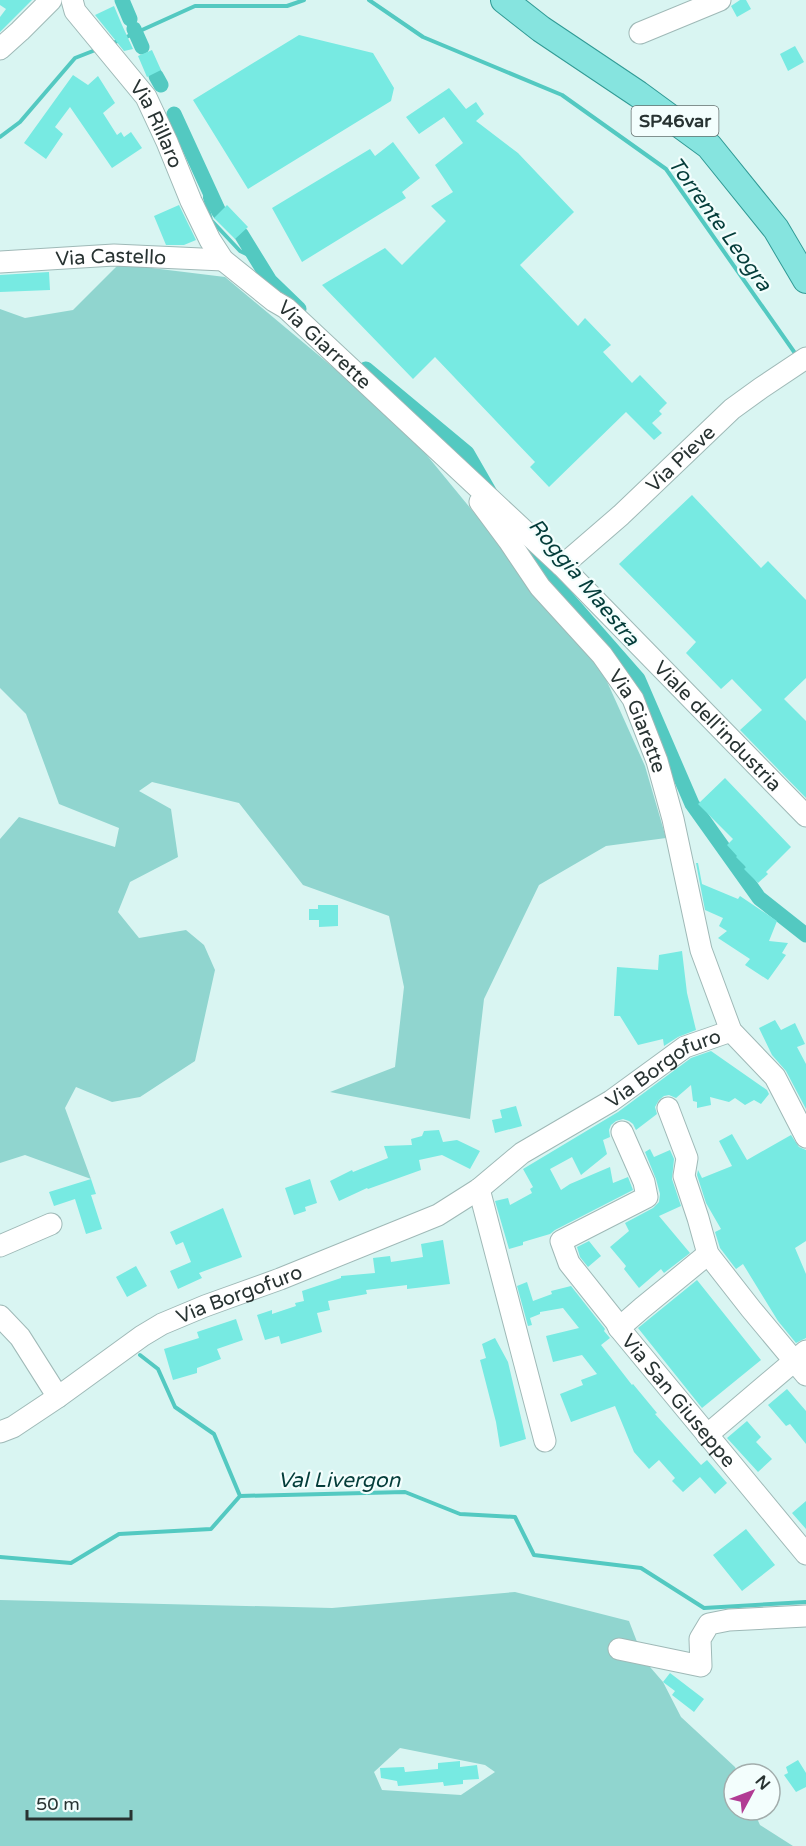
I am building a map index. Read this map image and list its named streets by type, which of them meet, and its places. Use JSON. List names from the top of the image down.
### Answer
{
  "streets": {
    "main road": ["SP46var"],
    "street": [
      "Via Rillaro",
      "Via Castello",
      "Via Giarrette",
      "Via Pieve",
      "Via Giarette",
      "Viale dell'industria",
      "Via Borgofuro",
      "Via San Giuseppe"
    ]
  },
  "crossings": [
    ["Via Rillaro", "Via Castello"],
    ["Via Rillaro", "Via Giarrette"],
    ["Via Castello", "Via Giarrette"],
    ["Via Giarrette", "Viale dell'industria"],
    ["Via Pieve", "Viale dell'industria"],
    ["Via Giarette", "Viale dell'industria"],
    ["Via Giarette", "Via Borgofuro"]
  ],
  "water": ["Torrente Leogra", "Roggia Maestra", "Val Livergon"],
  "scale_bar": "50 m",
  "north": "top right"
}
